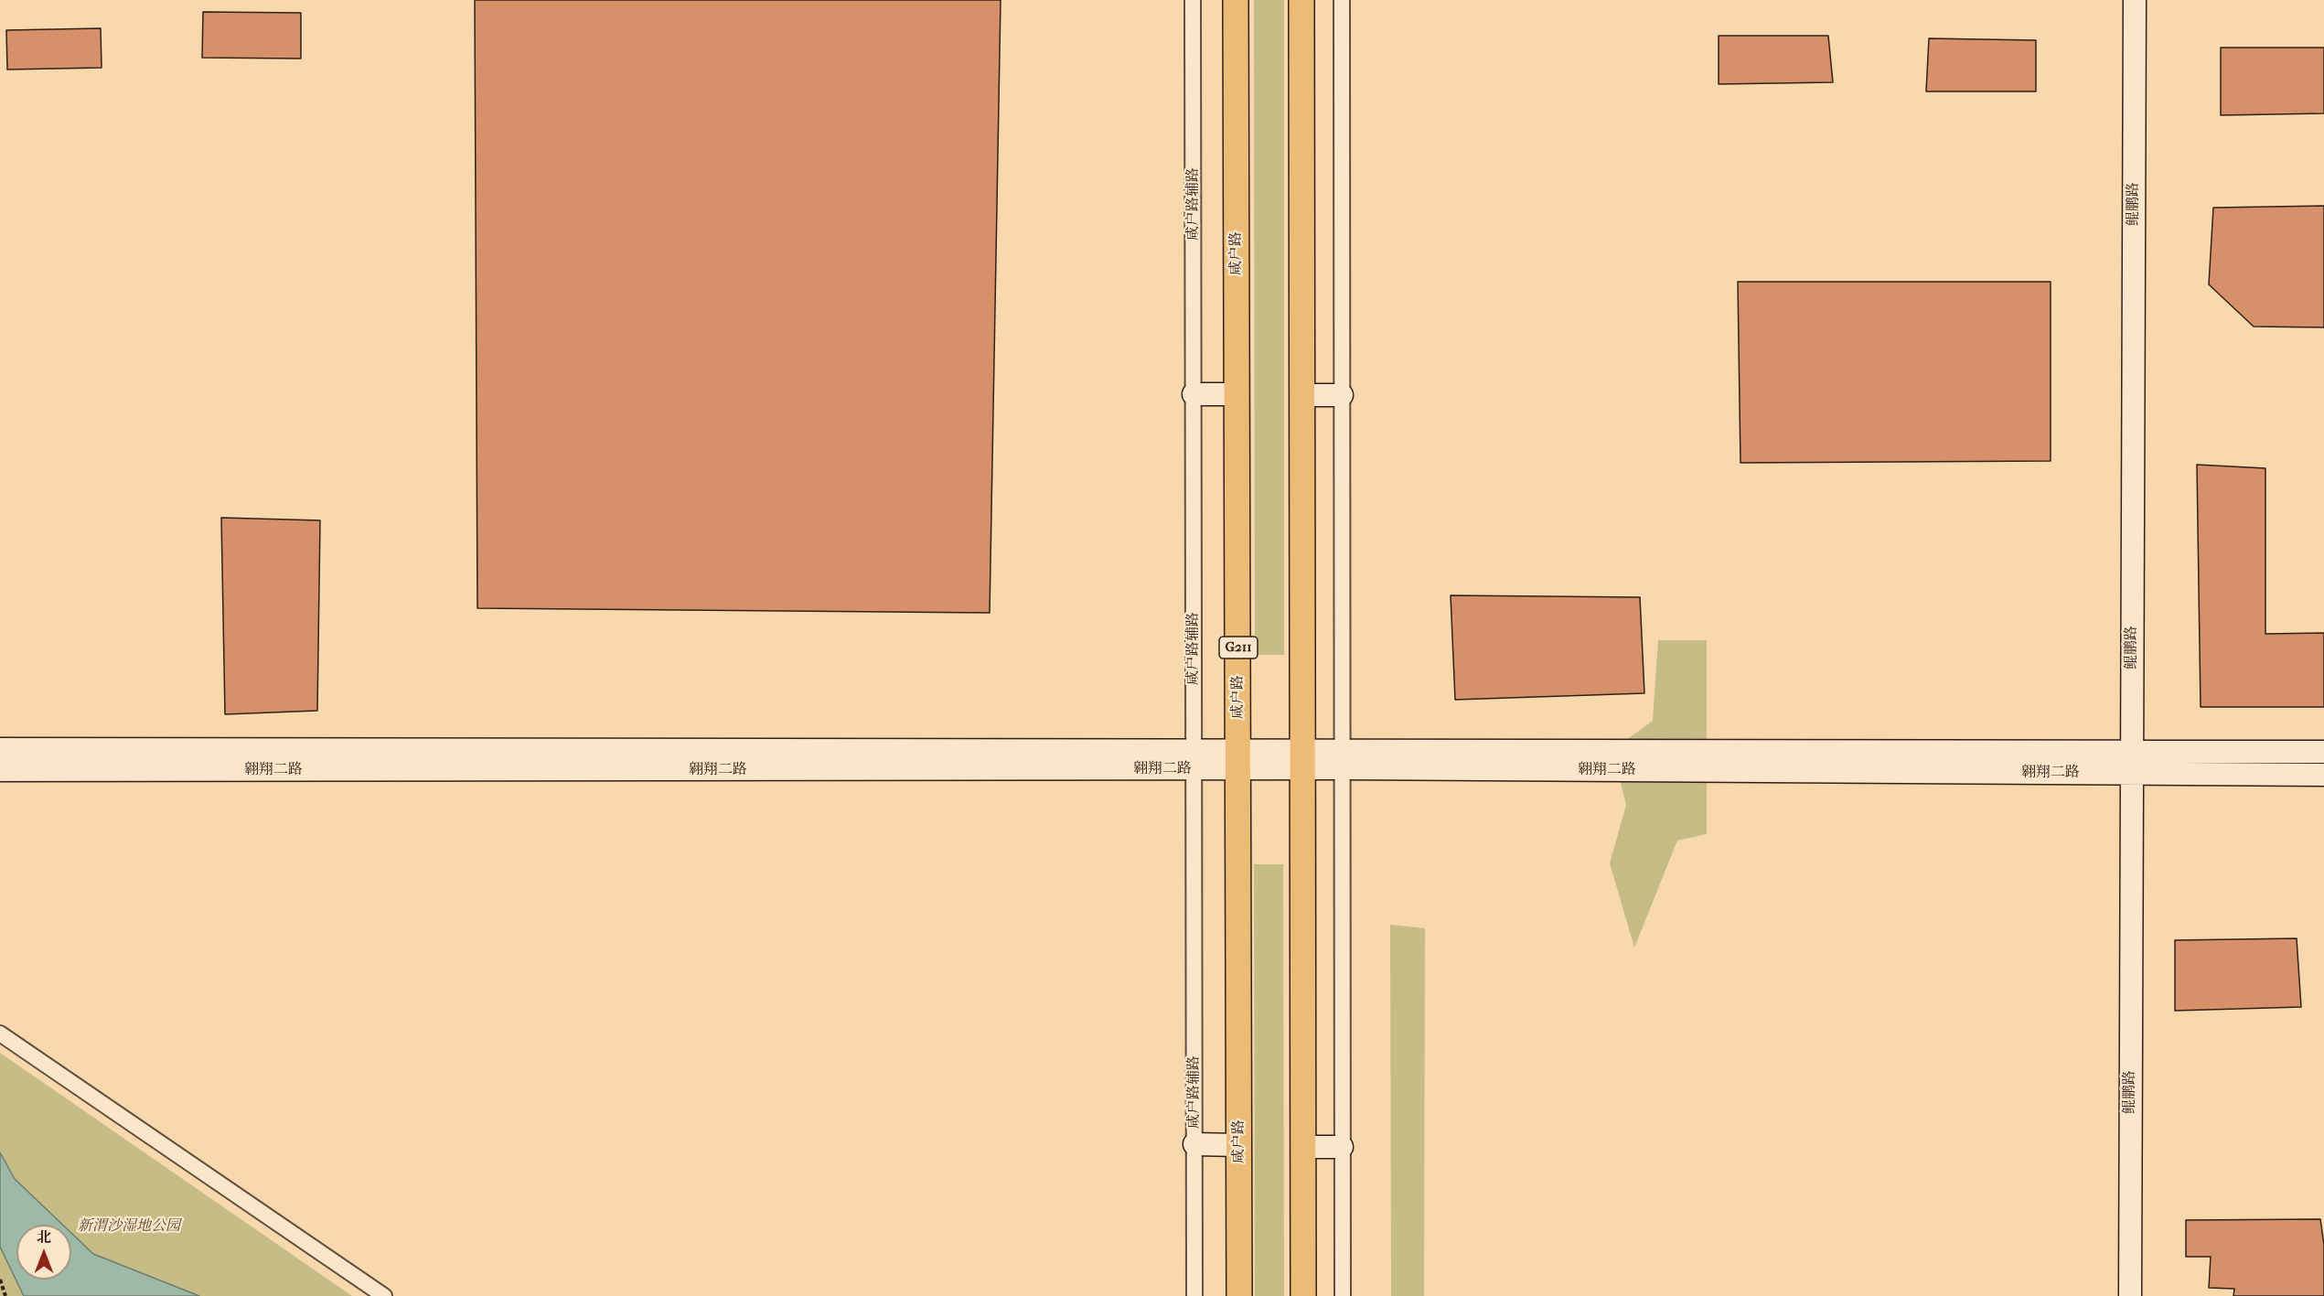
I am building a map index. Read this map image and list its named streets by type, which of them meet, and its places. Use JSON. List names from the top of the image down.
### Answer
{
  "streets": {
    "main road": ["咸户路", "G211"],
    "street": ["咸户路辅路", "鲲鹏路", "翱翔二路"]
  },
  "crossings": [
    ["咸户路辅路", "翱翔二路"],
    ["鲲鹏路", "翱翔二路"],
    ["咸户路", "翱翔二路"]
  ],
  "parks": ["新渭沙湿地公园"],
  "north": "top"
}
